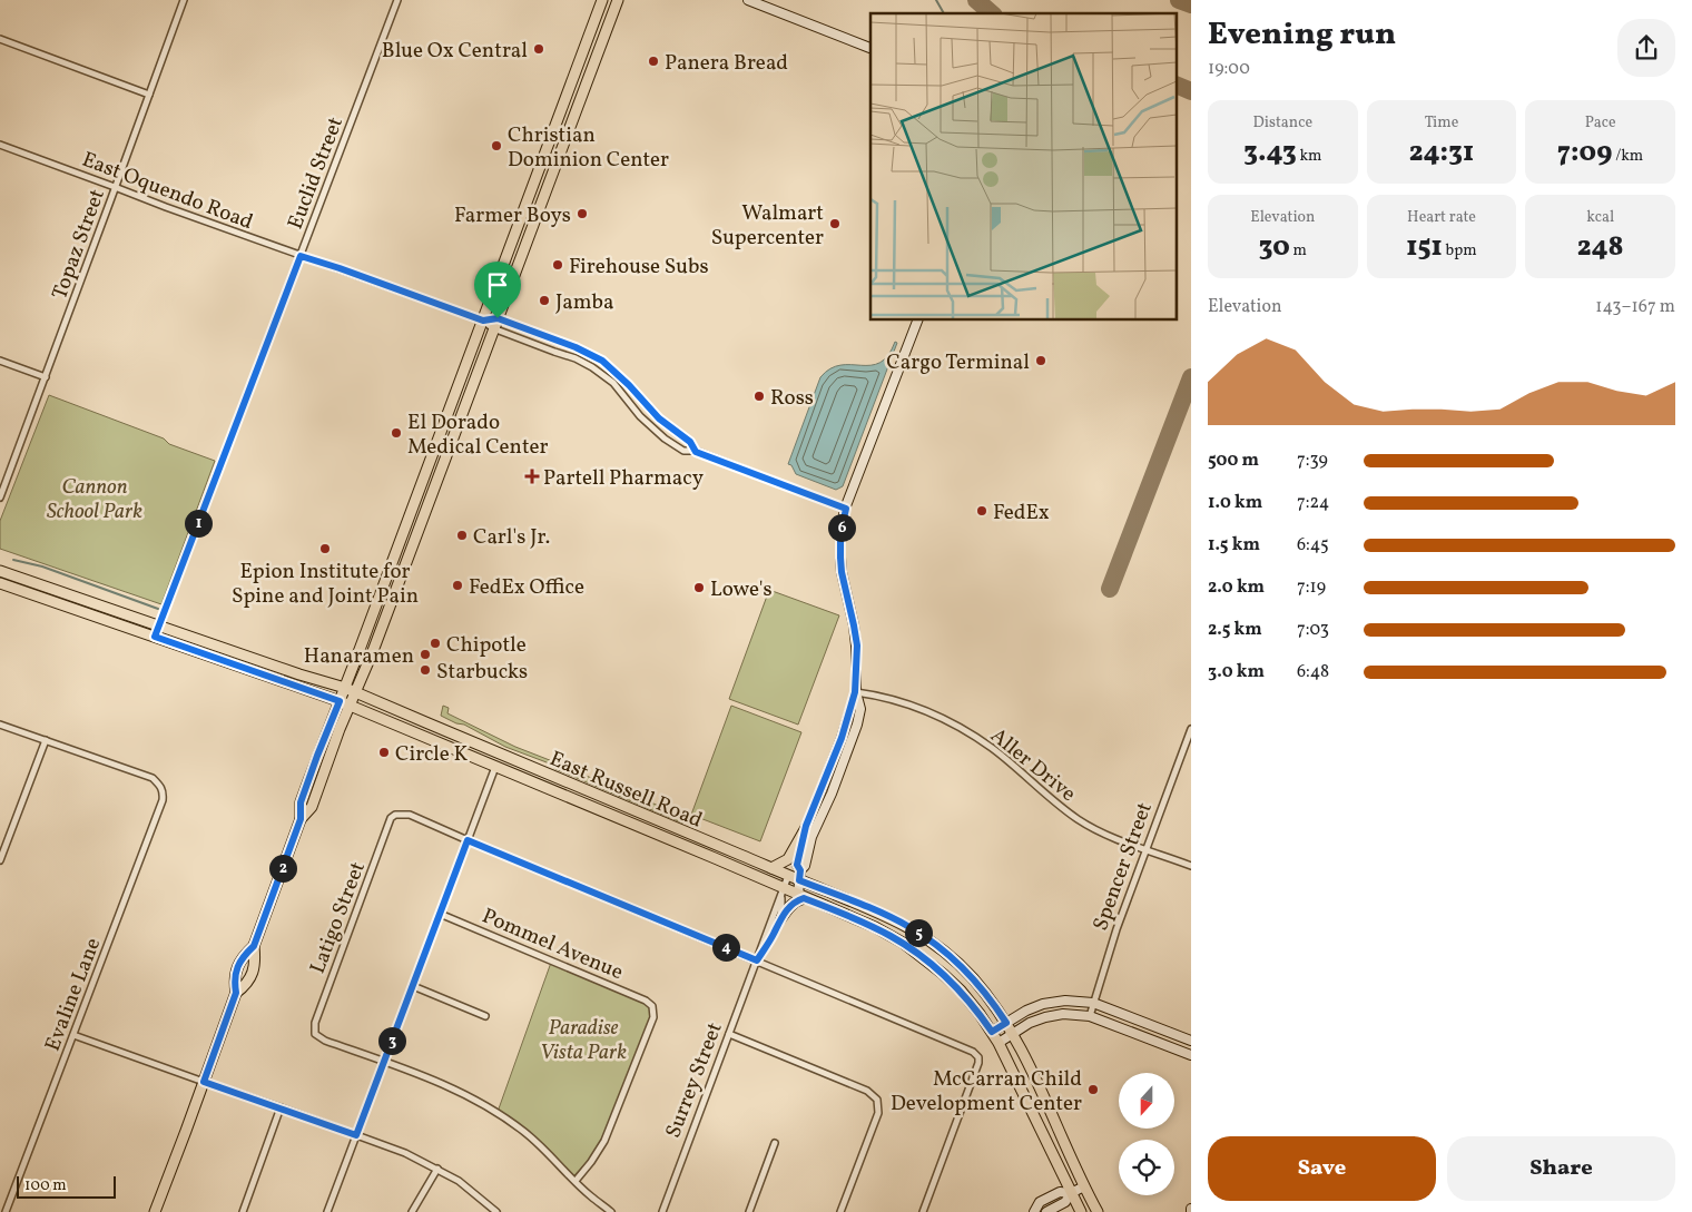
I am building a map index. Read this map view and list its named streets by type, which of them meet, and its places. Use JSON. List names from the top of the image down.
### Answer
{
  "streets": {
    "main road": ["East Russell Road"],
    "street": [
      "Euclid Street",
      "East Oquendo Road",
      "Topaz Street",
      "Aller Drive",
      "Spencer Street",
      "Latigo Street",
      "Pommel Avenue",
      "Evaline Lane",
      "Surrey Street"
    ]
  },
  "crossings": [
    ["Euclid Street", "East Oquendo Road"],
    ["Euclid Street", "East Russell Road"],
    ["East Oquendo Road", "Topaz Street"],
    ["Aller Drive", "Spencer Street"],
    ["East Russell Road", "Surrey Street"]
  ],
  "parks": ["Cannon School Park", "Paradise Vista Park"],
  "places": {
    "other": [
      "Blue Ox Central",
      "Panera Bread",
      "Christian Dominion Center",
      "Farmer Boys",
      "Walmart Supercenter",
      "Firehouse Subs",
      "Jamba",
      "Cargo Terminal",
      "Ross",
      "El Dorado Medical Center",
      "FedEx",
      "Carl's Jr.",
      "Epion Institute for Spine and Joint Pain",
      "FedEx Office",
      "Lowe's",
      "Chipotle",
      "Hanaramen",
      "Starbucks",
      "Circle K",
      "McCarran Child Development Center"
    ],
    "health": ["Partell Pharmacy"]
  },
  "scale_bar": "100 m",
  "north": "bottom",
  "page": {
    "heading": ["Evening run", "19:00"],
    "stats": [
      ["Distance", "3.43 km"],
      ["Time", "24:31"],
      ["Pace", "7:09 /km"],
      ["Elevation", "30 m"],
      ["Heart rate", "151 bpm"],
      ["kcal", "248"]
    ],
    "chart": ["Elevation", "143–167 m"],
    "list": [
      {
        "name": "500 m",
        "note": "7:39"
      },
      {
        "name": "1.0 km",
        "note": "7:24"
      },
      {
        "name": "1.5 km",
        "note": "6:45"
      },
      {
        "name": "2.0 km",
        "note": "7:19"
      },
      {
        "name": "2.5 km",
        "note": "7:03"
      },
      {
        "name": "3.0 km",
        "note": "6:48"
      }
    ],
    "pins": [
      "1",
      "6",
      "2",
      "5",
      "4",
      "3"
    ],
    "buttons": ["Save", "Share"],
    "scale": "100 m"
  }
}
